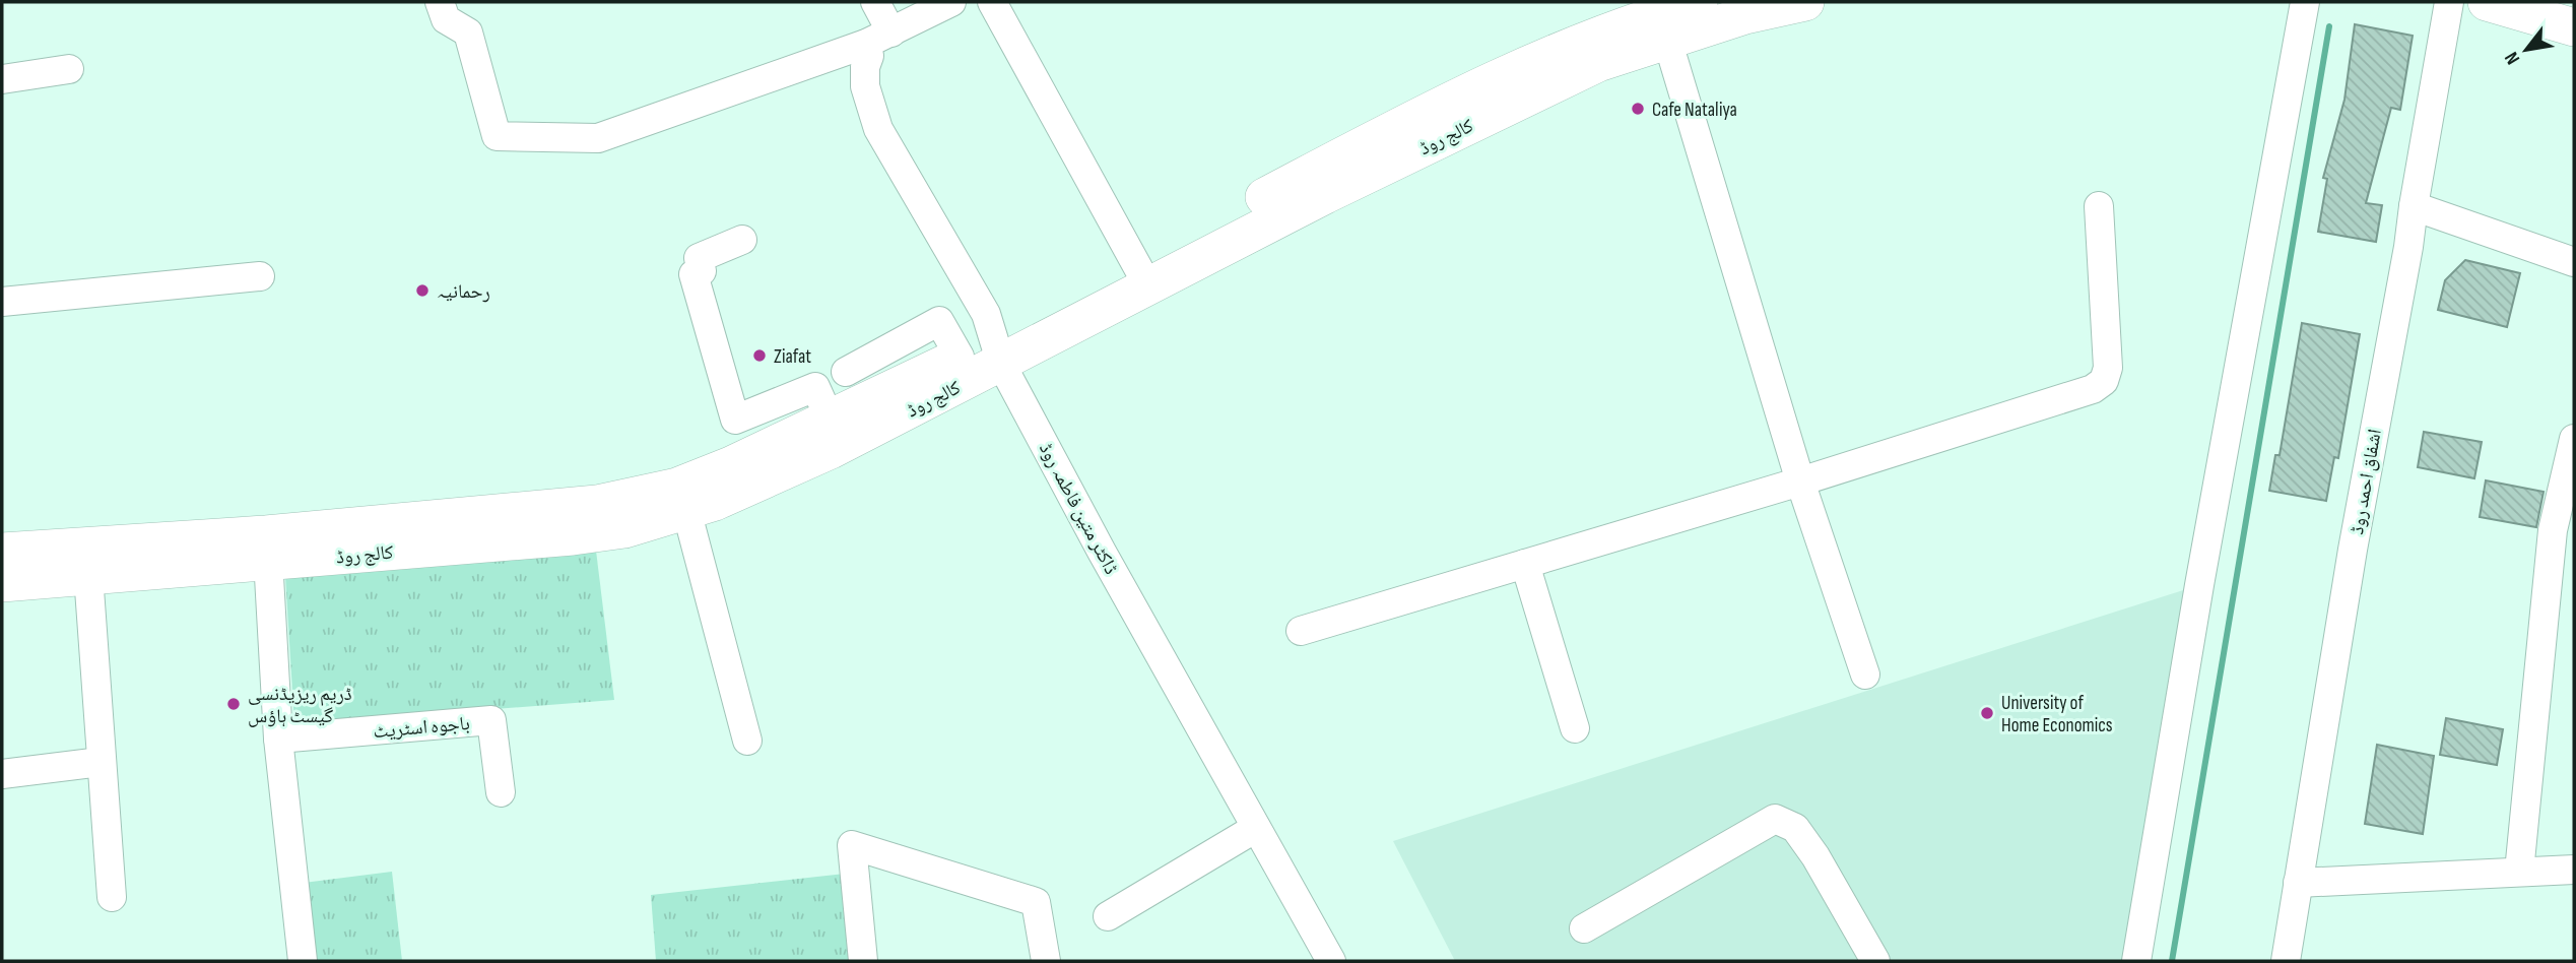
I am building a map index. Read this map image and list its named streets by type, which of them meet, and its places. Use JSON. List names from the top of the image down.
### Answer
{
  "streets": {
    "main road": ["کالج روڈ"],
    "street": ["اشفاق احمد روڈ", "ڈاکٹر متین فاطمہ روڈ", "باجوہ اسٹریٹ"]
  },
  "crossings": [
    ["کالج روڈ", "ڈاکٹر متین فاطمہ روڈ"]
  ],
  "places": [
    "Cafe Nataliya",
    "رحمانیہ",
    "Ziafat",
    "ڈریم ریزیڈنسی گیسٹ ہاؤس",
    "University of Home Economics"
  ],
  "north": "bottom left"
}
